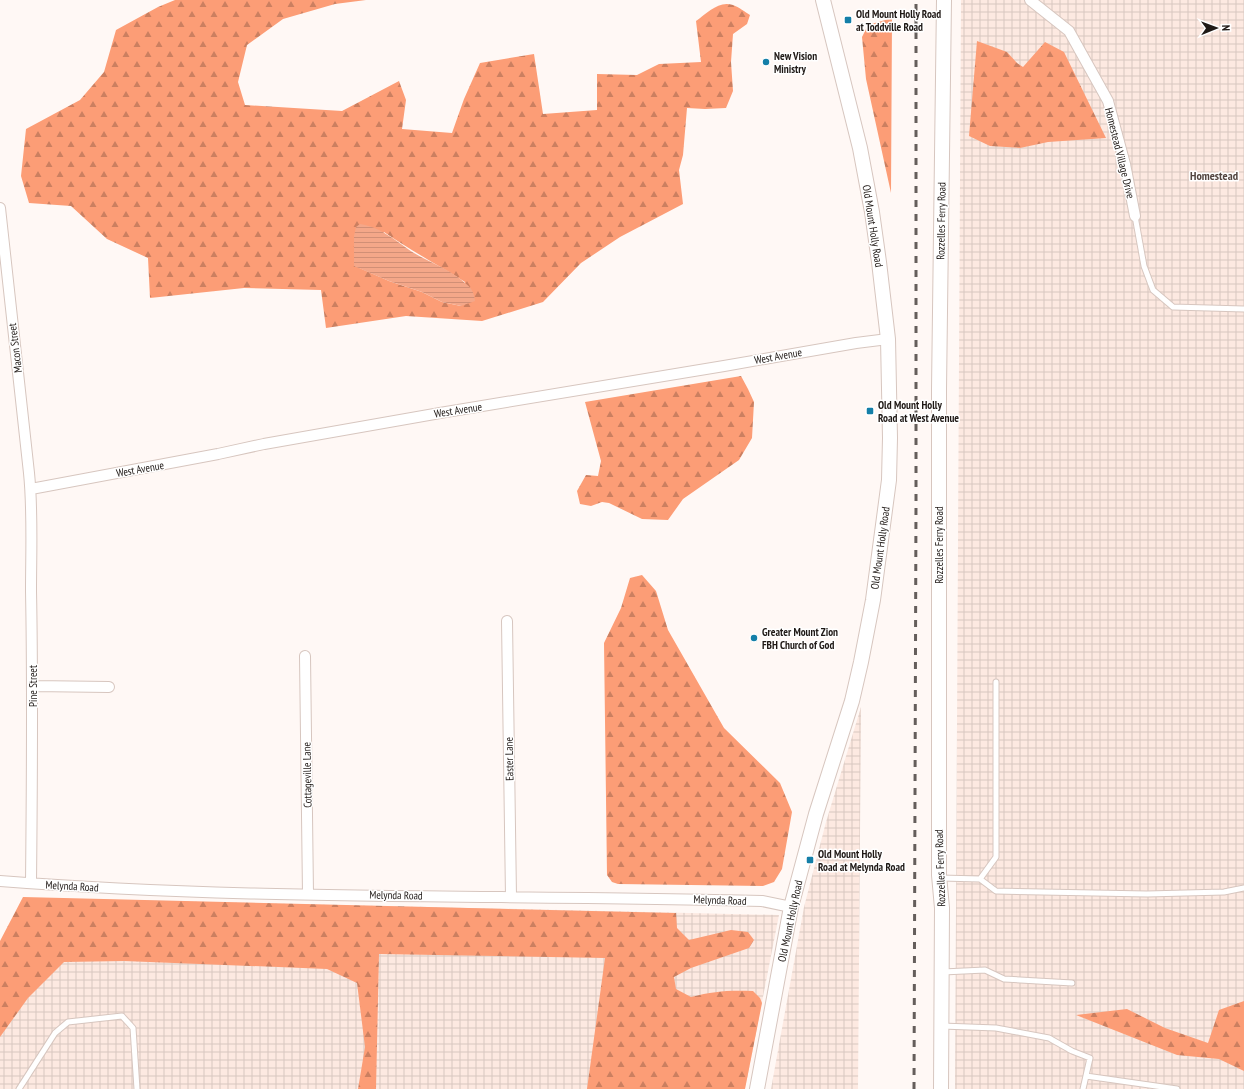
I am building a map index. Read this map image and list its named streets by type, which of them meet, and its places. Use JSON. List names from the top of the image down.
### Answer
{
  "streets": {
    "street": [
      "Homestead Village Drive",
      "Rozzelles Ferry Road",
      "Old Mount Holly Road",
      "Macon Street",
      "West Avenue",
      "Pine Street",
      "Easter Lane",
      "Cottageville Lane",
      "Melynda Road"
    ]
  },
  "crossings": [
    ["Old Mount Holly Road", "West Avenue"],
    ["Old Mount Holly Road", "Melynda Road"],
    ["Macon Street", "West Avenue"],
    ["Macon Street", "Pine Street"],
    ["West Avenue", "Pine Street"],
    ["Pine Street", "Melynda Road"],
    ["Easter Lane", "Melynda Road"],
    ["Cottageville Lane", "Melynda Road"]
  ],
  "districts": ["Homestead"],
  "places": {
    "transit": ["Old Mount Holly Road at Toddville Road", "Old Mount Holly Road at West Avenue", "Old Mount Holly Road at Melynda Road"],
    "other": ["New Vision Ministry", "Greater Mount Zion FBH Church of God"]
  },
  "north": "right"
}
